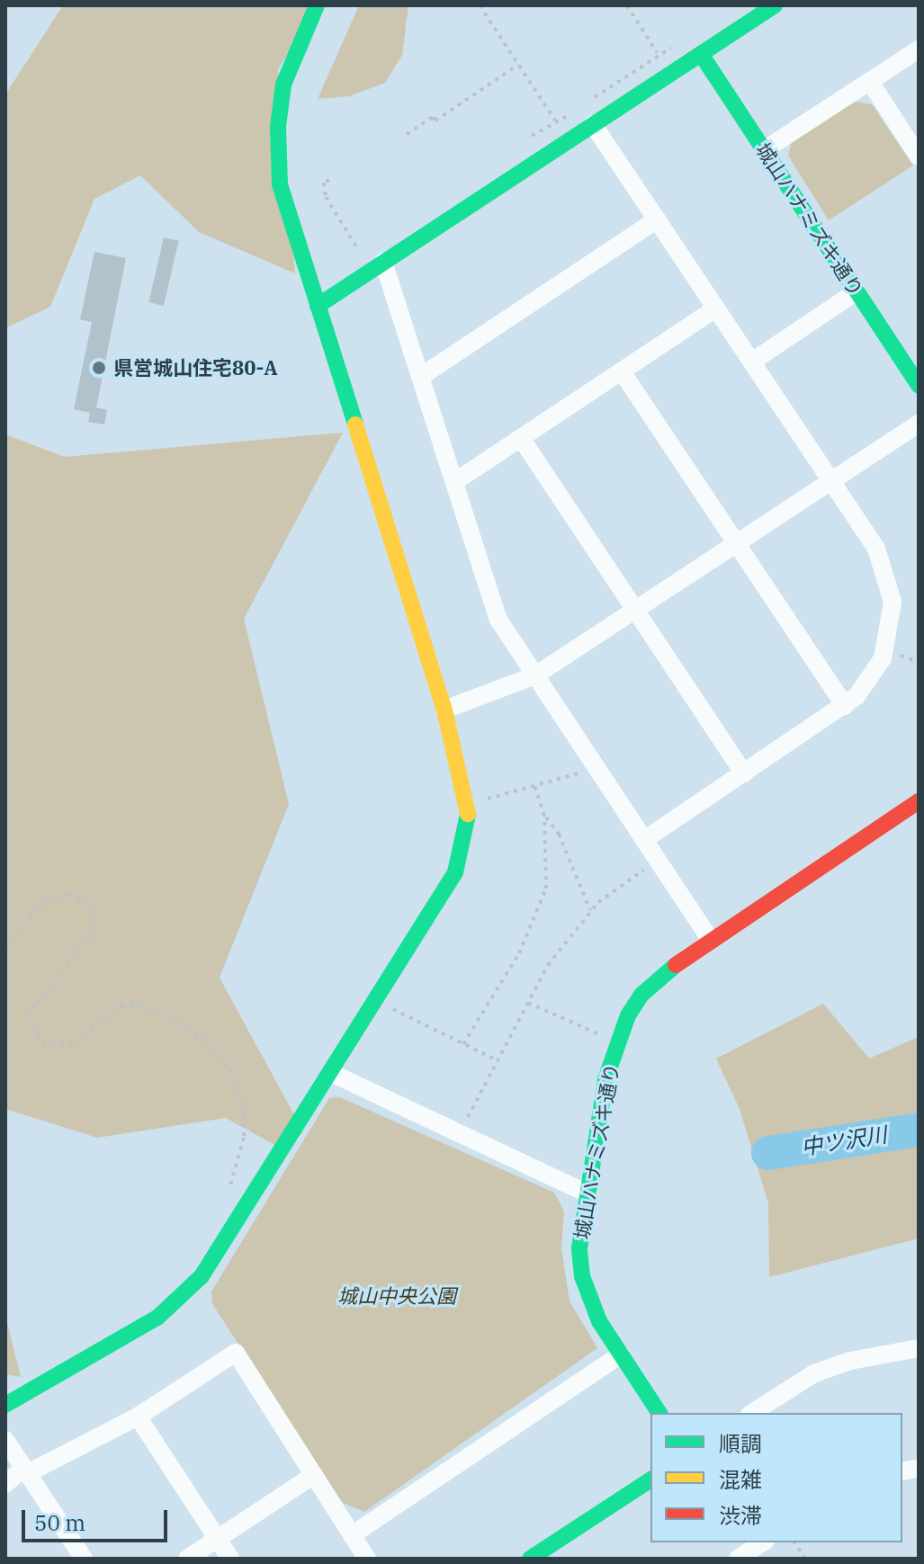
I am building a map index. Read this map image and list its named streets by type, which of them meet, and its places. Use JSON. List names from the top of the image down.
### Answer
{
  "streets": {
    "street": ["城山ハナミズキ通り"]
  },
  "water": ["中ツ沢川"],
  "parks": ["城山中央公園"],
  "places": ["県営城山住宅80-A"],
  "legend": ["順調", "混雑", "渋滞"],
  "scale_bar": "50 m"
}
